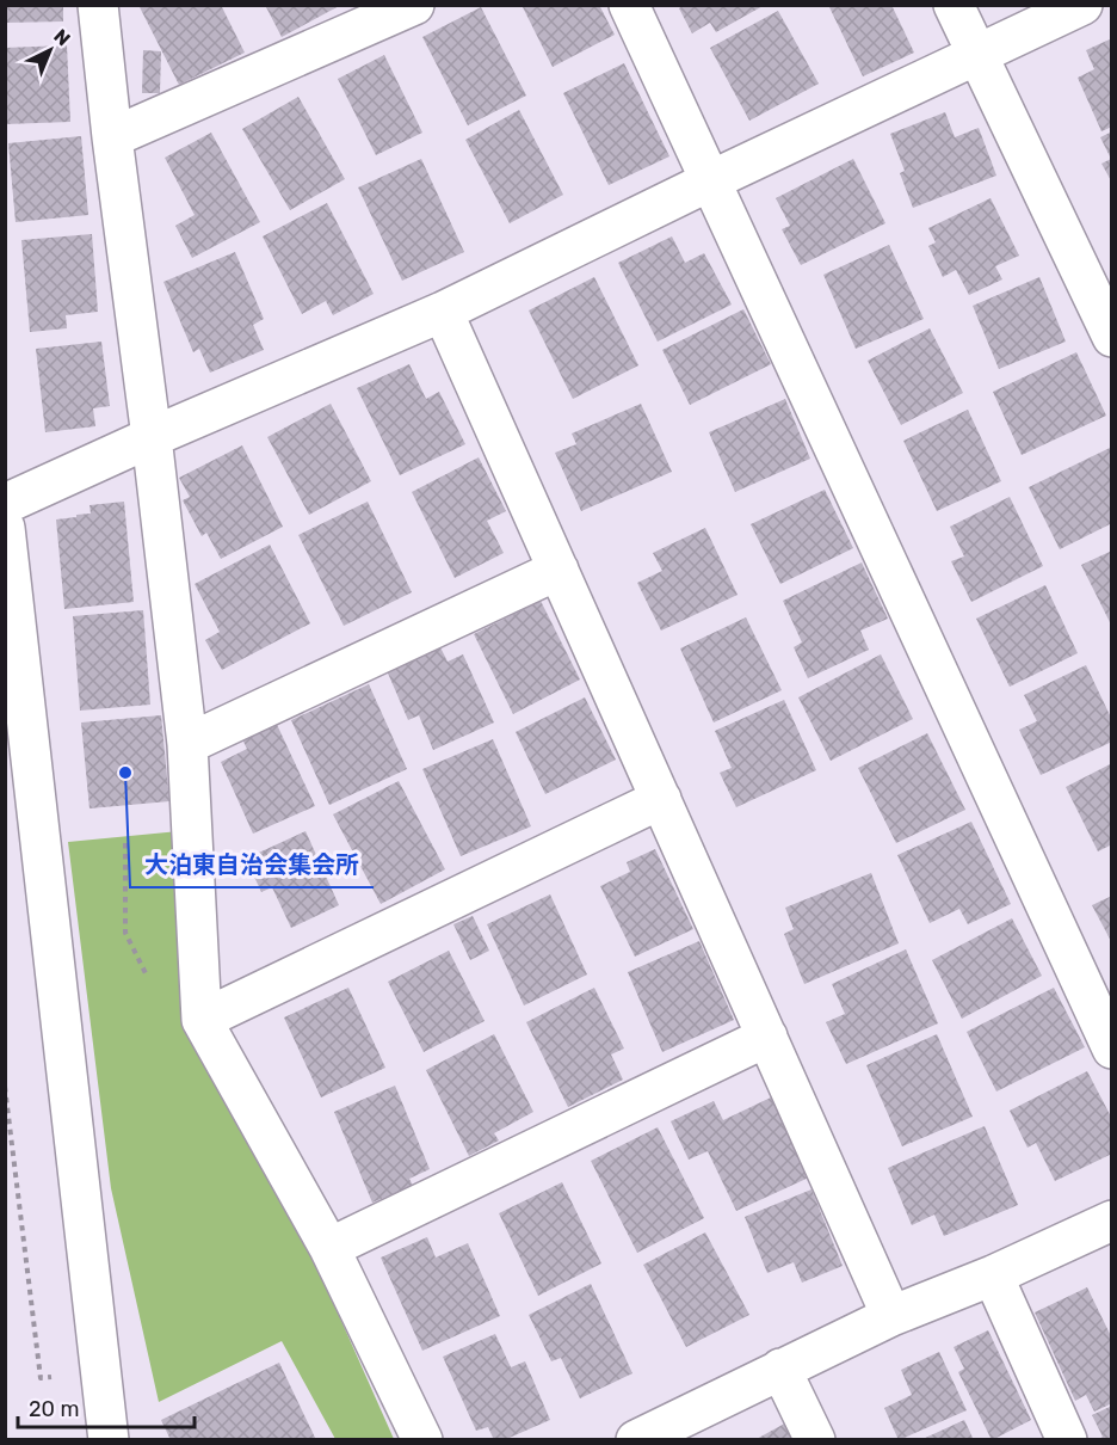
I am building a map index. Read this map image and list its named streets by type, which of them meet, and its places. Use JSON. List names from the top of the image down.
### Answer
{
  "places": ["大泊東自治会集会所"],
  "scale_bar": "20 m",
  "north": "top right"
}
